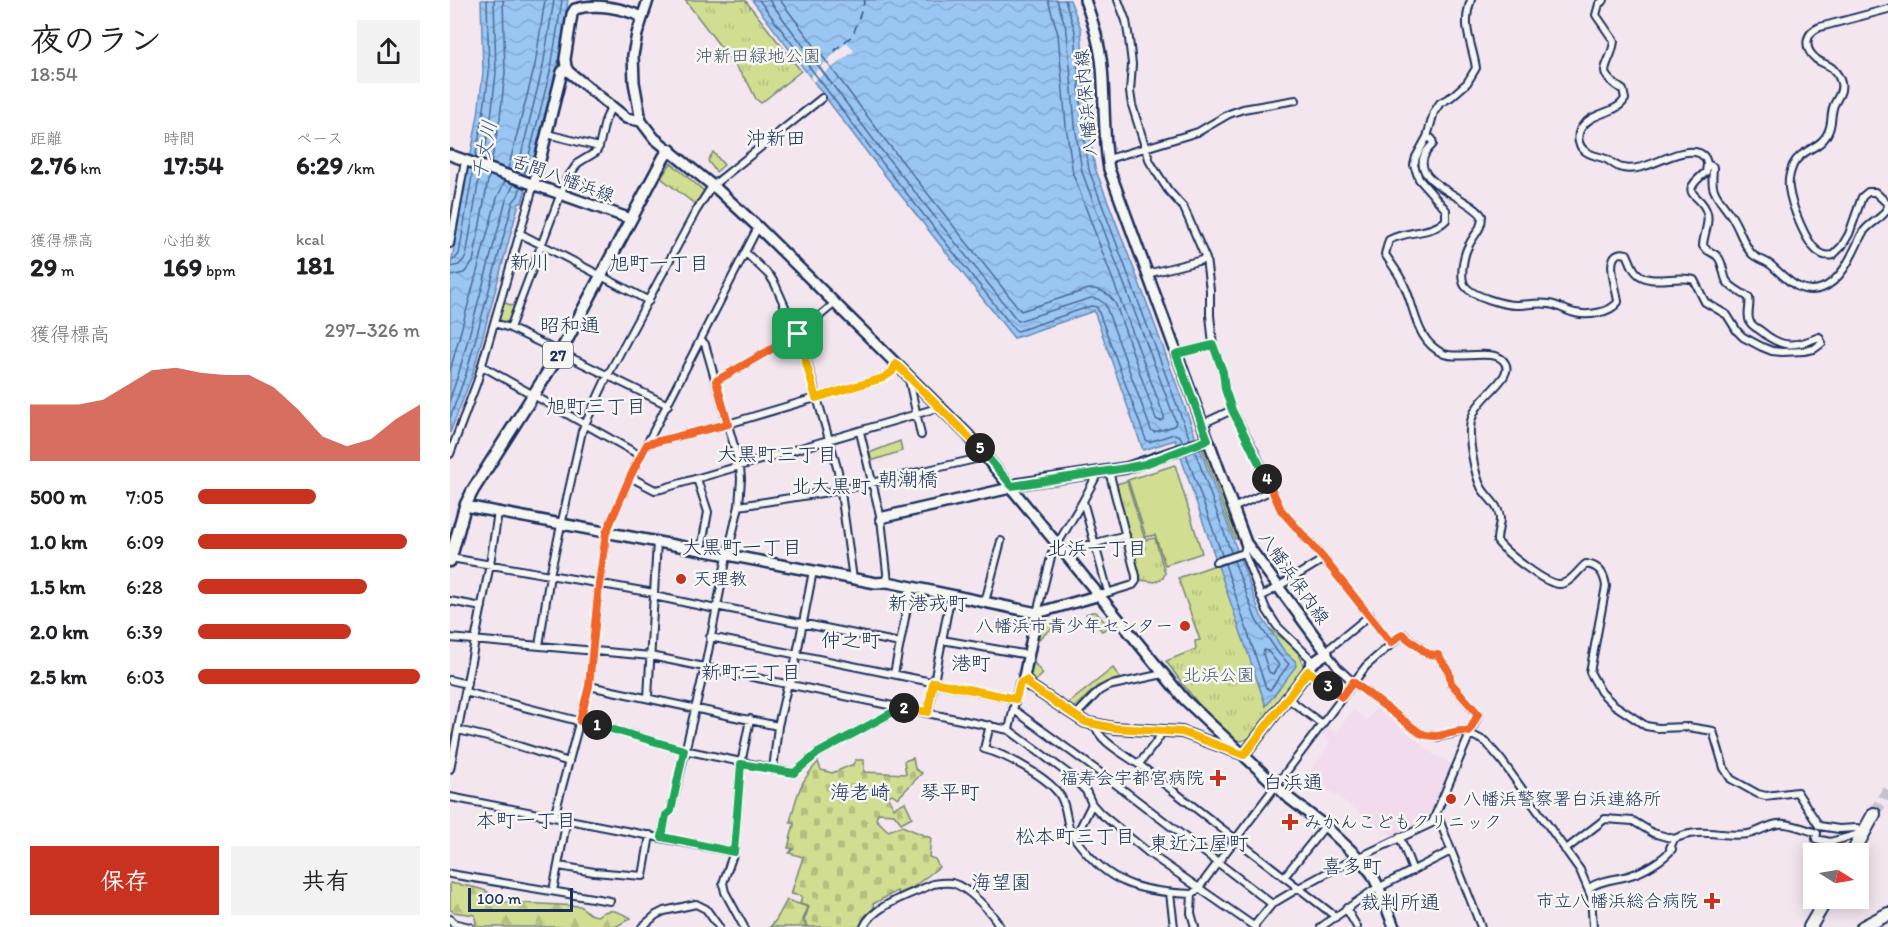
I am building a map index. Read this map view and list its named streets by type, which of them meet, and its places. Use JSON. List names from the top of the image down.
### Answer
{
  "streets": {
    "main road": ["27"],
    "street": ["八幡浜保内線", "舌間八幡浜線"]
  },
  "crossings": [
    ["舌間八幡浜線", "27"]
  ],
  "districts": [
    "沖新田",
    "新川",
    "旭町一丁目",
    "昭和通",
    "旭町三丁目",
    "大黒町三丁目",
    "朝潮橋",
    "北大黒町",
    "大黒町一丁目",
    "北浜一丁目",
    "新港戎町",
    "仲之町",
    "港町",
    "新町三丁目",
    "白浜通",
    "海老崎",
    "琴平町",
    "本町一丁目",
    "松本町三丁目",
    "東近江屋町",
    "喜多町",
    "海望園",
    "裁判所通"
  ],
  "water": ["千丈川"],
  "parks": ["沖新田緑地公園", "北浜公園"],
  "places": {
    "other": ["天理教", "八幡浜市青少年センター", "八幡浜警察署白浜連絡所"],
    "health": ["福寿会宇都宮病院", "みかんこどもクリニック", "市立八幡浜総合病院"]
  },
  "scale_bar": "100 m",
  "north": "right",
  "page": {
    "heading": ["夜のラン", "18:54"],
    "stats": [
      ["距離", "2.76 km"],
      ["時間", "17:54"],
      ["ペース", "6:29 /km"],
      ["獲得標高", "29 m"],
      ["心拍数", "169 bpm"],
      ["kcal", "181"]
    ],
    "chart": ["獲得標高", "297–326 m"],
    "pins": [
      "5",
      "4",
      "3",
      "2",
      "1"
    ],
    "list": [
      {
        "name": "500 m",
        "note": "7:05"
      },
      {
        "name": "1.0 km",
        "note": "6:09"
      },
      {
        "name": "1.5 km",
        "note": "6:28"
      },
      {
        "name": "2.0 km",
        "note": "6:39"
      },
      {
        "name": "2.5 km",
        "note": "6:03"
      }
    ],
    "buttons": ["保存", "共有"],
    "scale": "100 m"
  }
}
